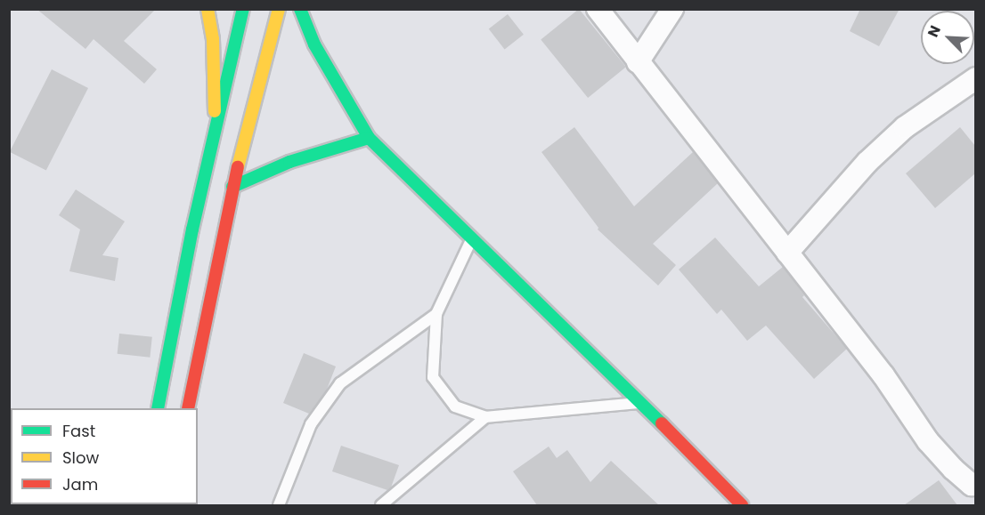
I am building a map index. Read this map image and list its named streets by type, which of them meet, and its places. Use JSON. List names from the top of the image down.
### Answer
{
  "legend": ["Fast", "Slow", "Jam"],
  "north": "top left"
}
